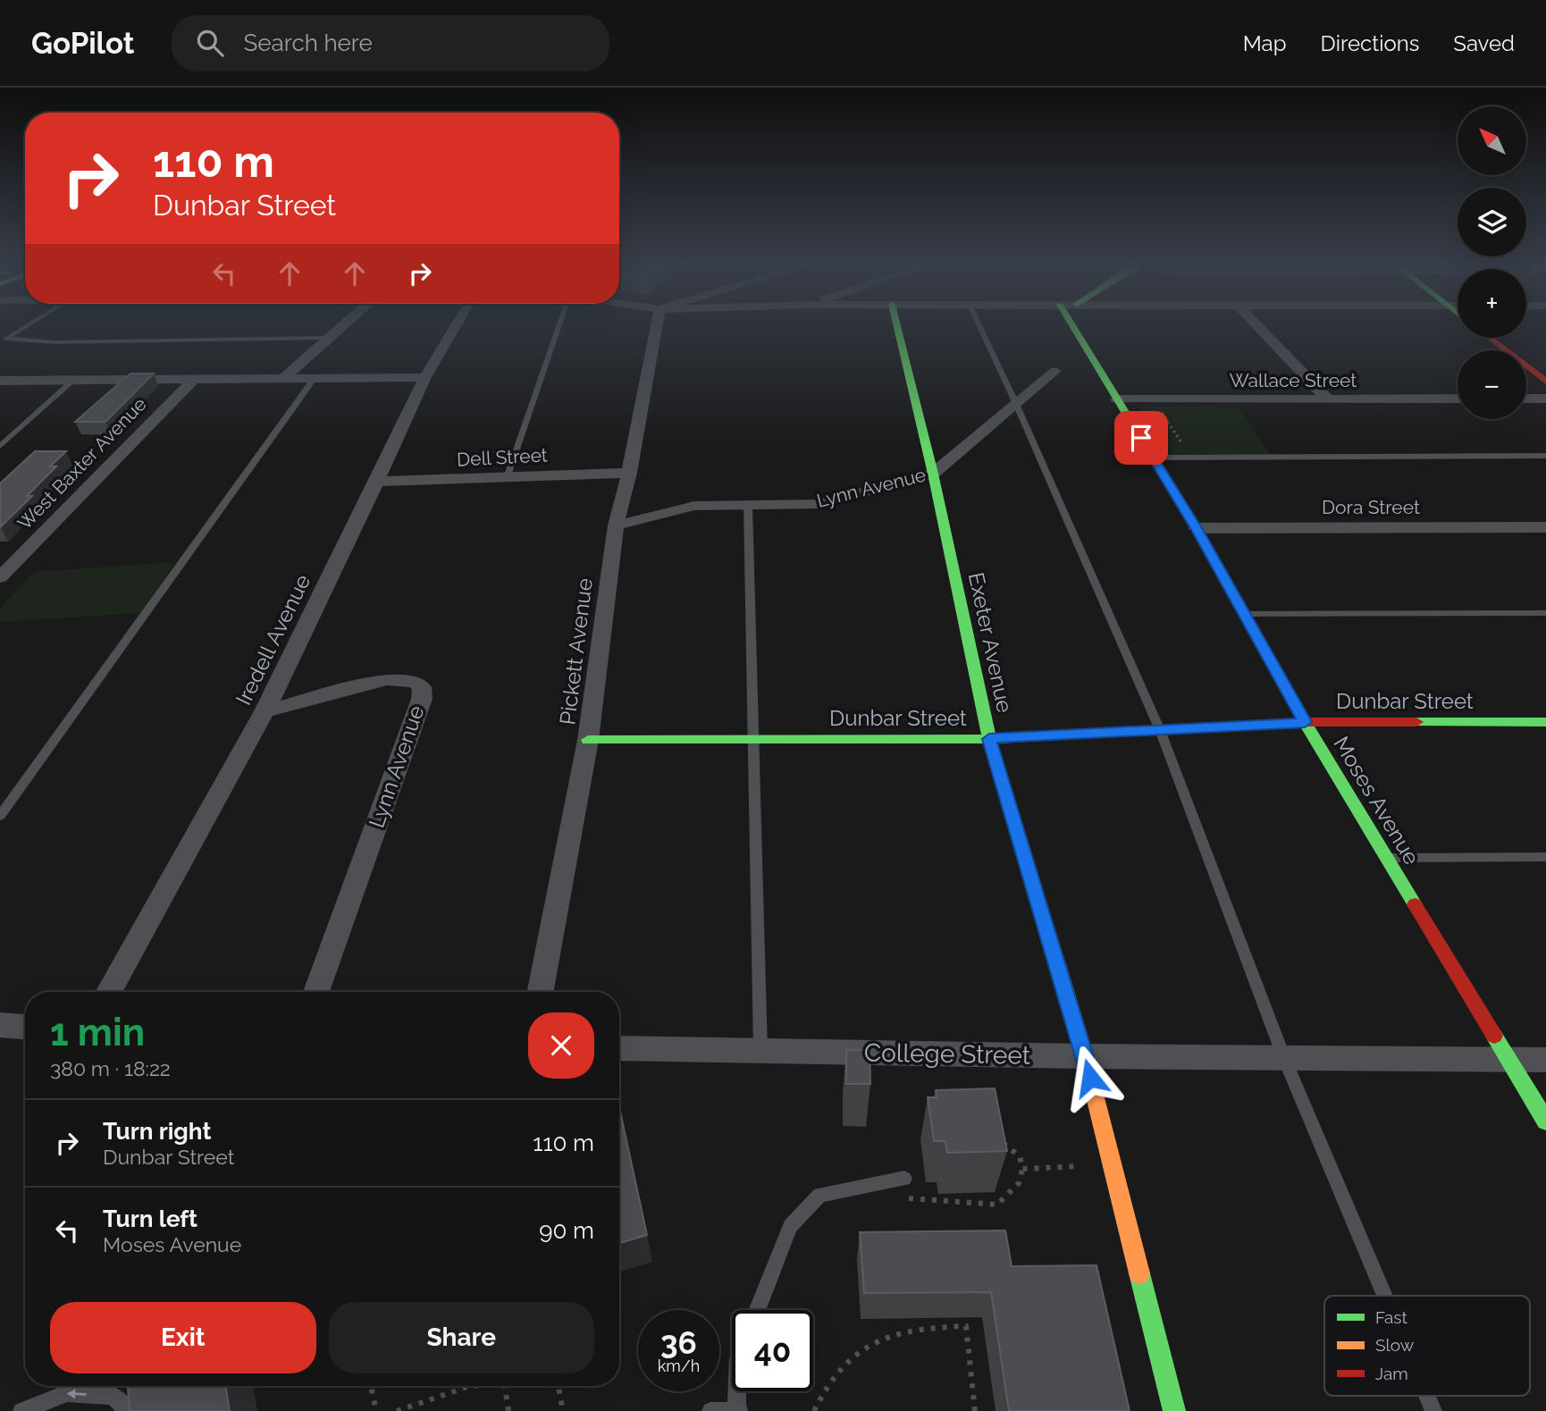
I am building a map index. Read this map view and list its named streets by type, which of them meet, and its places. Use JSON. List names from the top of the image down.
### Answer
{
  "streets": {
    "street": [
      "Wallace Street",
      "Dell Street",
      "West Baxter Avenue",
      "Lynn Avenue",
      "Dora Street",
      "Iredell Avenue",
      "Exeter Avenue",
      "Pickett Avenue",
      "Dunbar Street",
      "Moses Avenue",
      "College Street"
    ]
  },
  "crossings": [
    ["Wallace Street", "Moses Avenue"],
    ["Dell Street", "Iredell Avenue"],
    ["Dell Street", "Pickett Avenue"],
    ["Lynn Avenue", "Iredell Avenue"],
    ["Lynn Avenue", "Exeter Avenue"],
    ["Lynn Avenue", "Pickett Avenue"],
    ["Dora Street", "Moses Avenue"],
    ["Exeter Avenue", "Dunbar Street"],
    ["Exeter Avenue", "College Street"],
    ["Pickett Avenue", "Dunbar Street"],
    ["Dunbar Street", "Moses Avenue"],
    ["Moses Avenue", "College Street"]
  ],
  "legend": ["Fast", "Slow", "Jam"],
  "north": "top left",
  "page": {
    "header": "GoPilot",
    "search": "Search here",
    "nav": ["Map", "Directions", "Saved"],
    "map_buttons": ["+", "−"],
    "turn": ["110 m", "Dunbar Street"],
    "heading": ["1 min", "380 m · 18:22"],
    "list": [
      {
        "name": "Turn right",
        "note": "Dunbar Street",
        "value": "110 m"
      },
      {
        "name": "Turn left",
        "note": "Moses Avenue",
        "value": "90 m"
      }
    ],
    "buttons": ["Exit", "Share"],
    "speed": "36 km/h",
    "limit": "40"
  }
}
